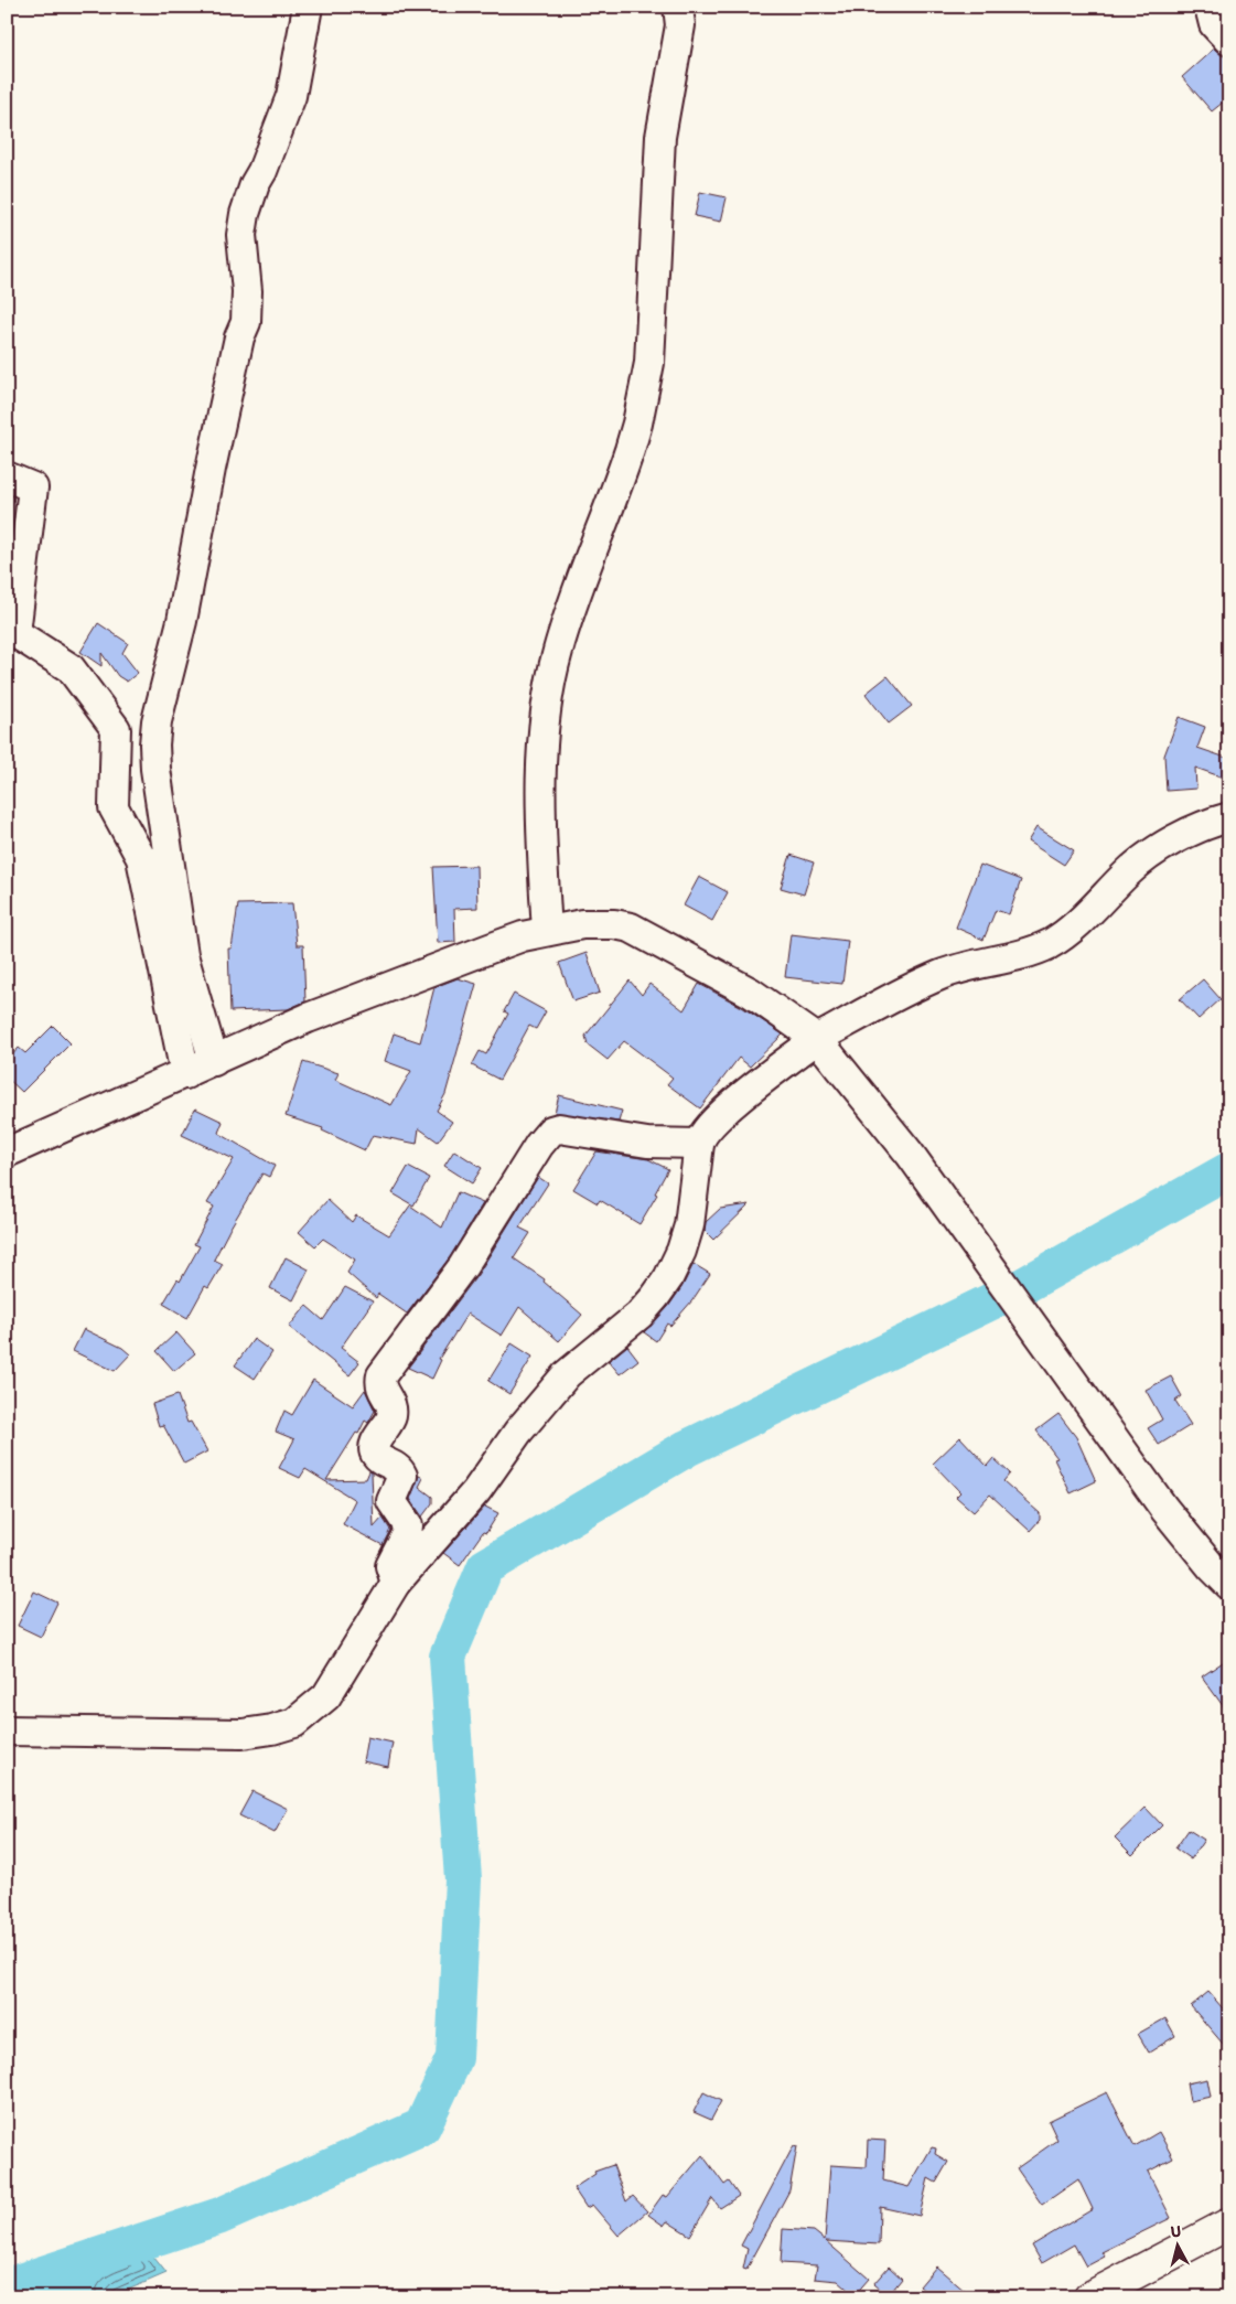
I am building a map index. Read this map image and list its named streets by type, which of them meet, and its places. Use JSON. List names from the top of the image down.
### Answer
{
  "north": "top"
}
